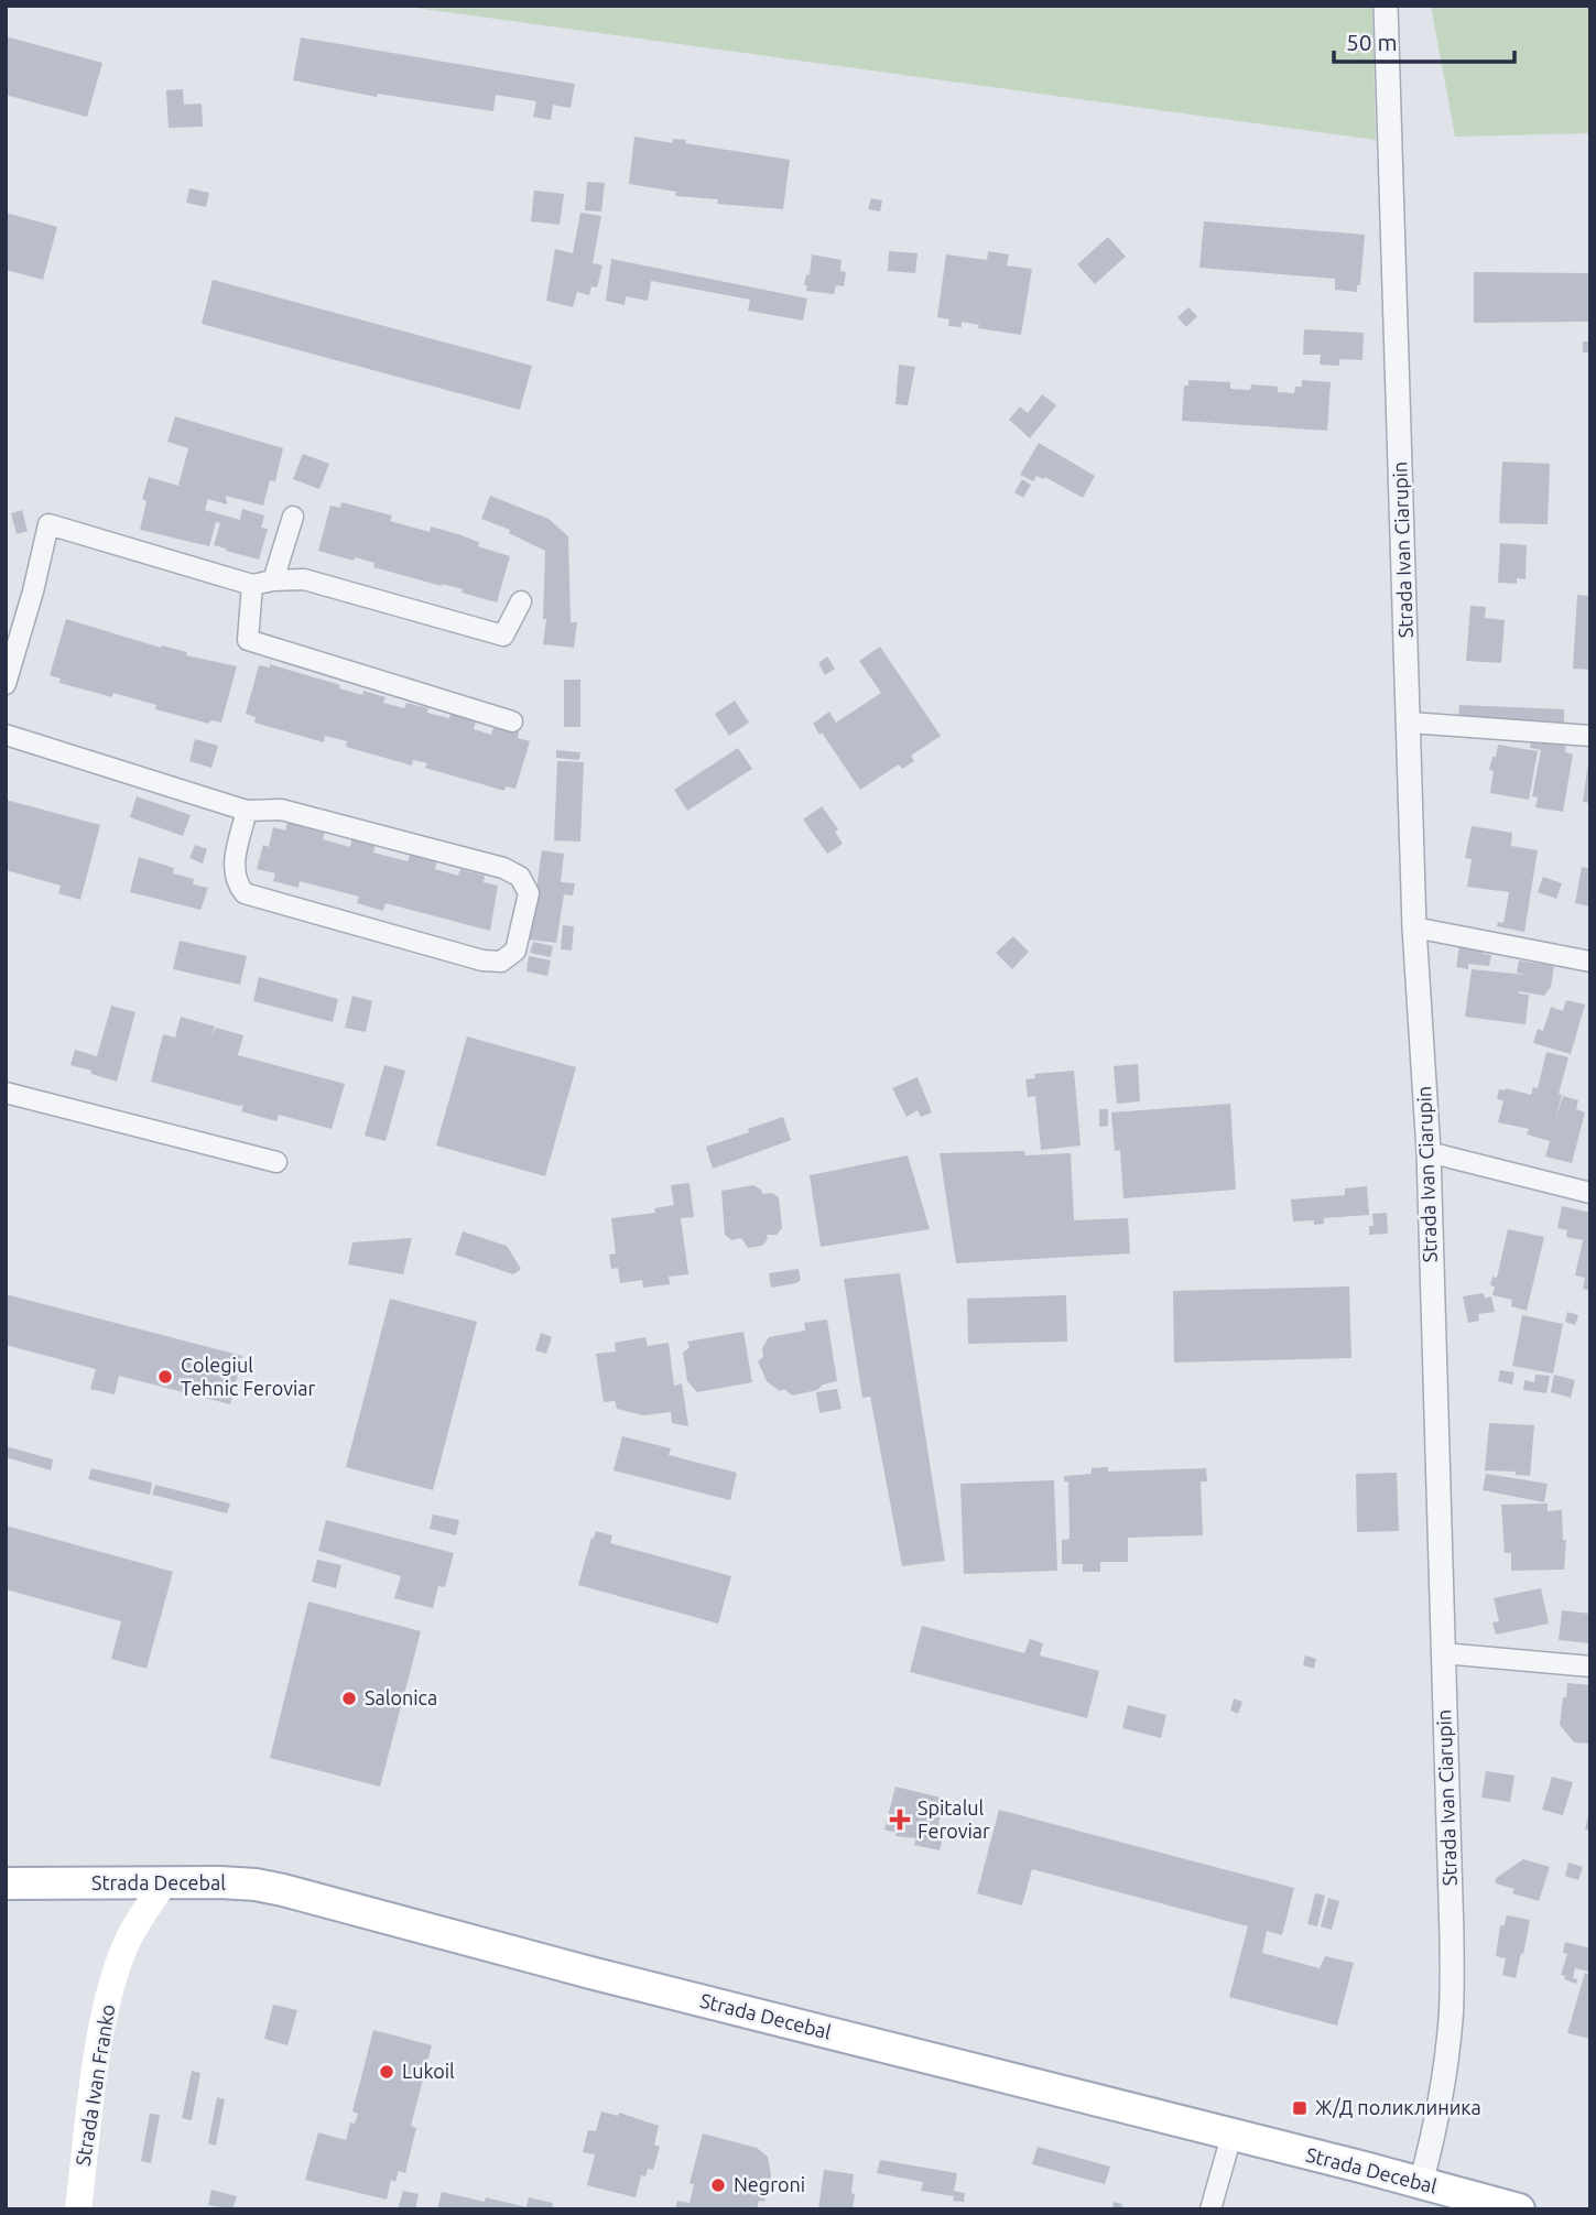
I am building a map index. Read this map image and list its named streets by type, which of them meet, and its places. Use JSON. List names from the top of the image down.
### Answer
{
  "streets": {
    "main road": ["Strada Decebal", "Strada Ivan Franko"],
    "street": ["Strada Ivan Ciarupin"]
  },
  "crossings": [
    ["Strada Ivan Ciarupin", "Strada Decebal"],
    ["Strada Decebal", "Strada Ivan Franko"]
  ],
  "places": {
    "other": [
      "Colegiul Tehnic Feroviar",
      "Salonica",
      "Lukoil",
      "Negroni"
    ],
    "health": ["Spitalul Feroviar"],
    "transit": ["Ж/Д поликлиника"]
  },
  "scale_bar": "50 m"
}
